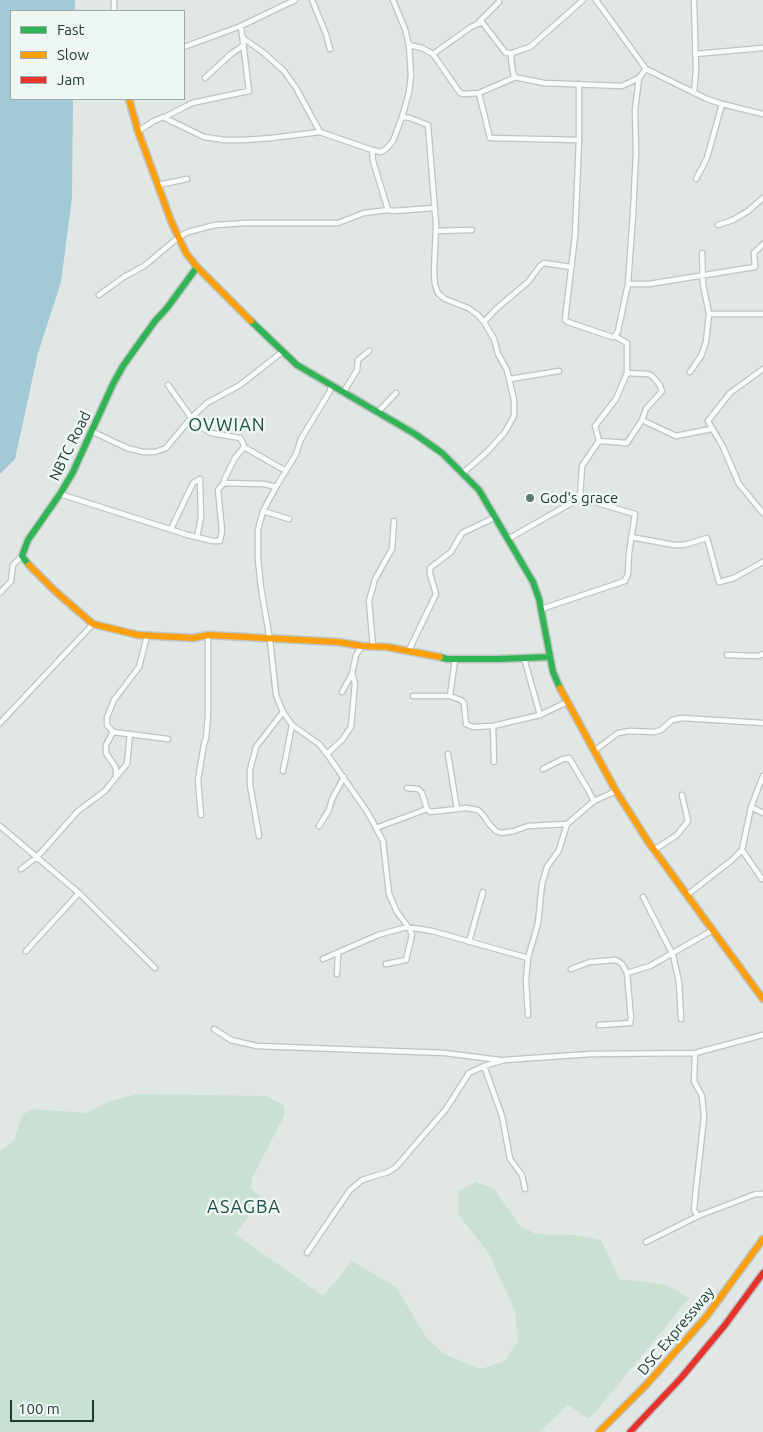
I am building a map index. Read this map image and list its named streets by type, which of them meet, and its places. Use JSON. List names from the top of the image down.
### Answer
{
  "streets": {
    "street": ["NBTC Road", "DSC Expressway"]
  },
  "districts": ["OVWIAN", "ASAGBA"],
  "places": ["God's grace"],
  "legend": ["Fast", "Slow", "Jam"],
  "scale_bar": "100 m"
}
